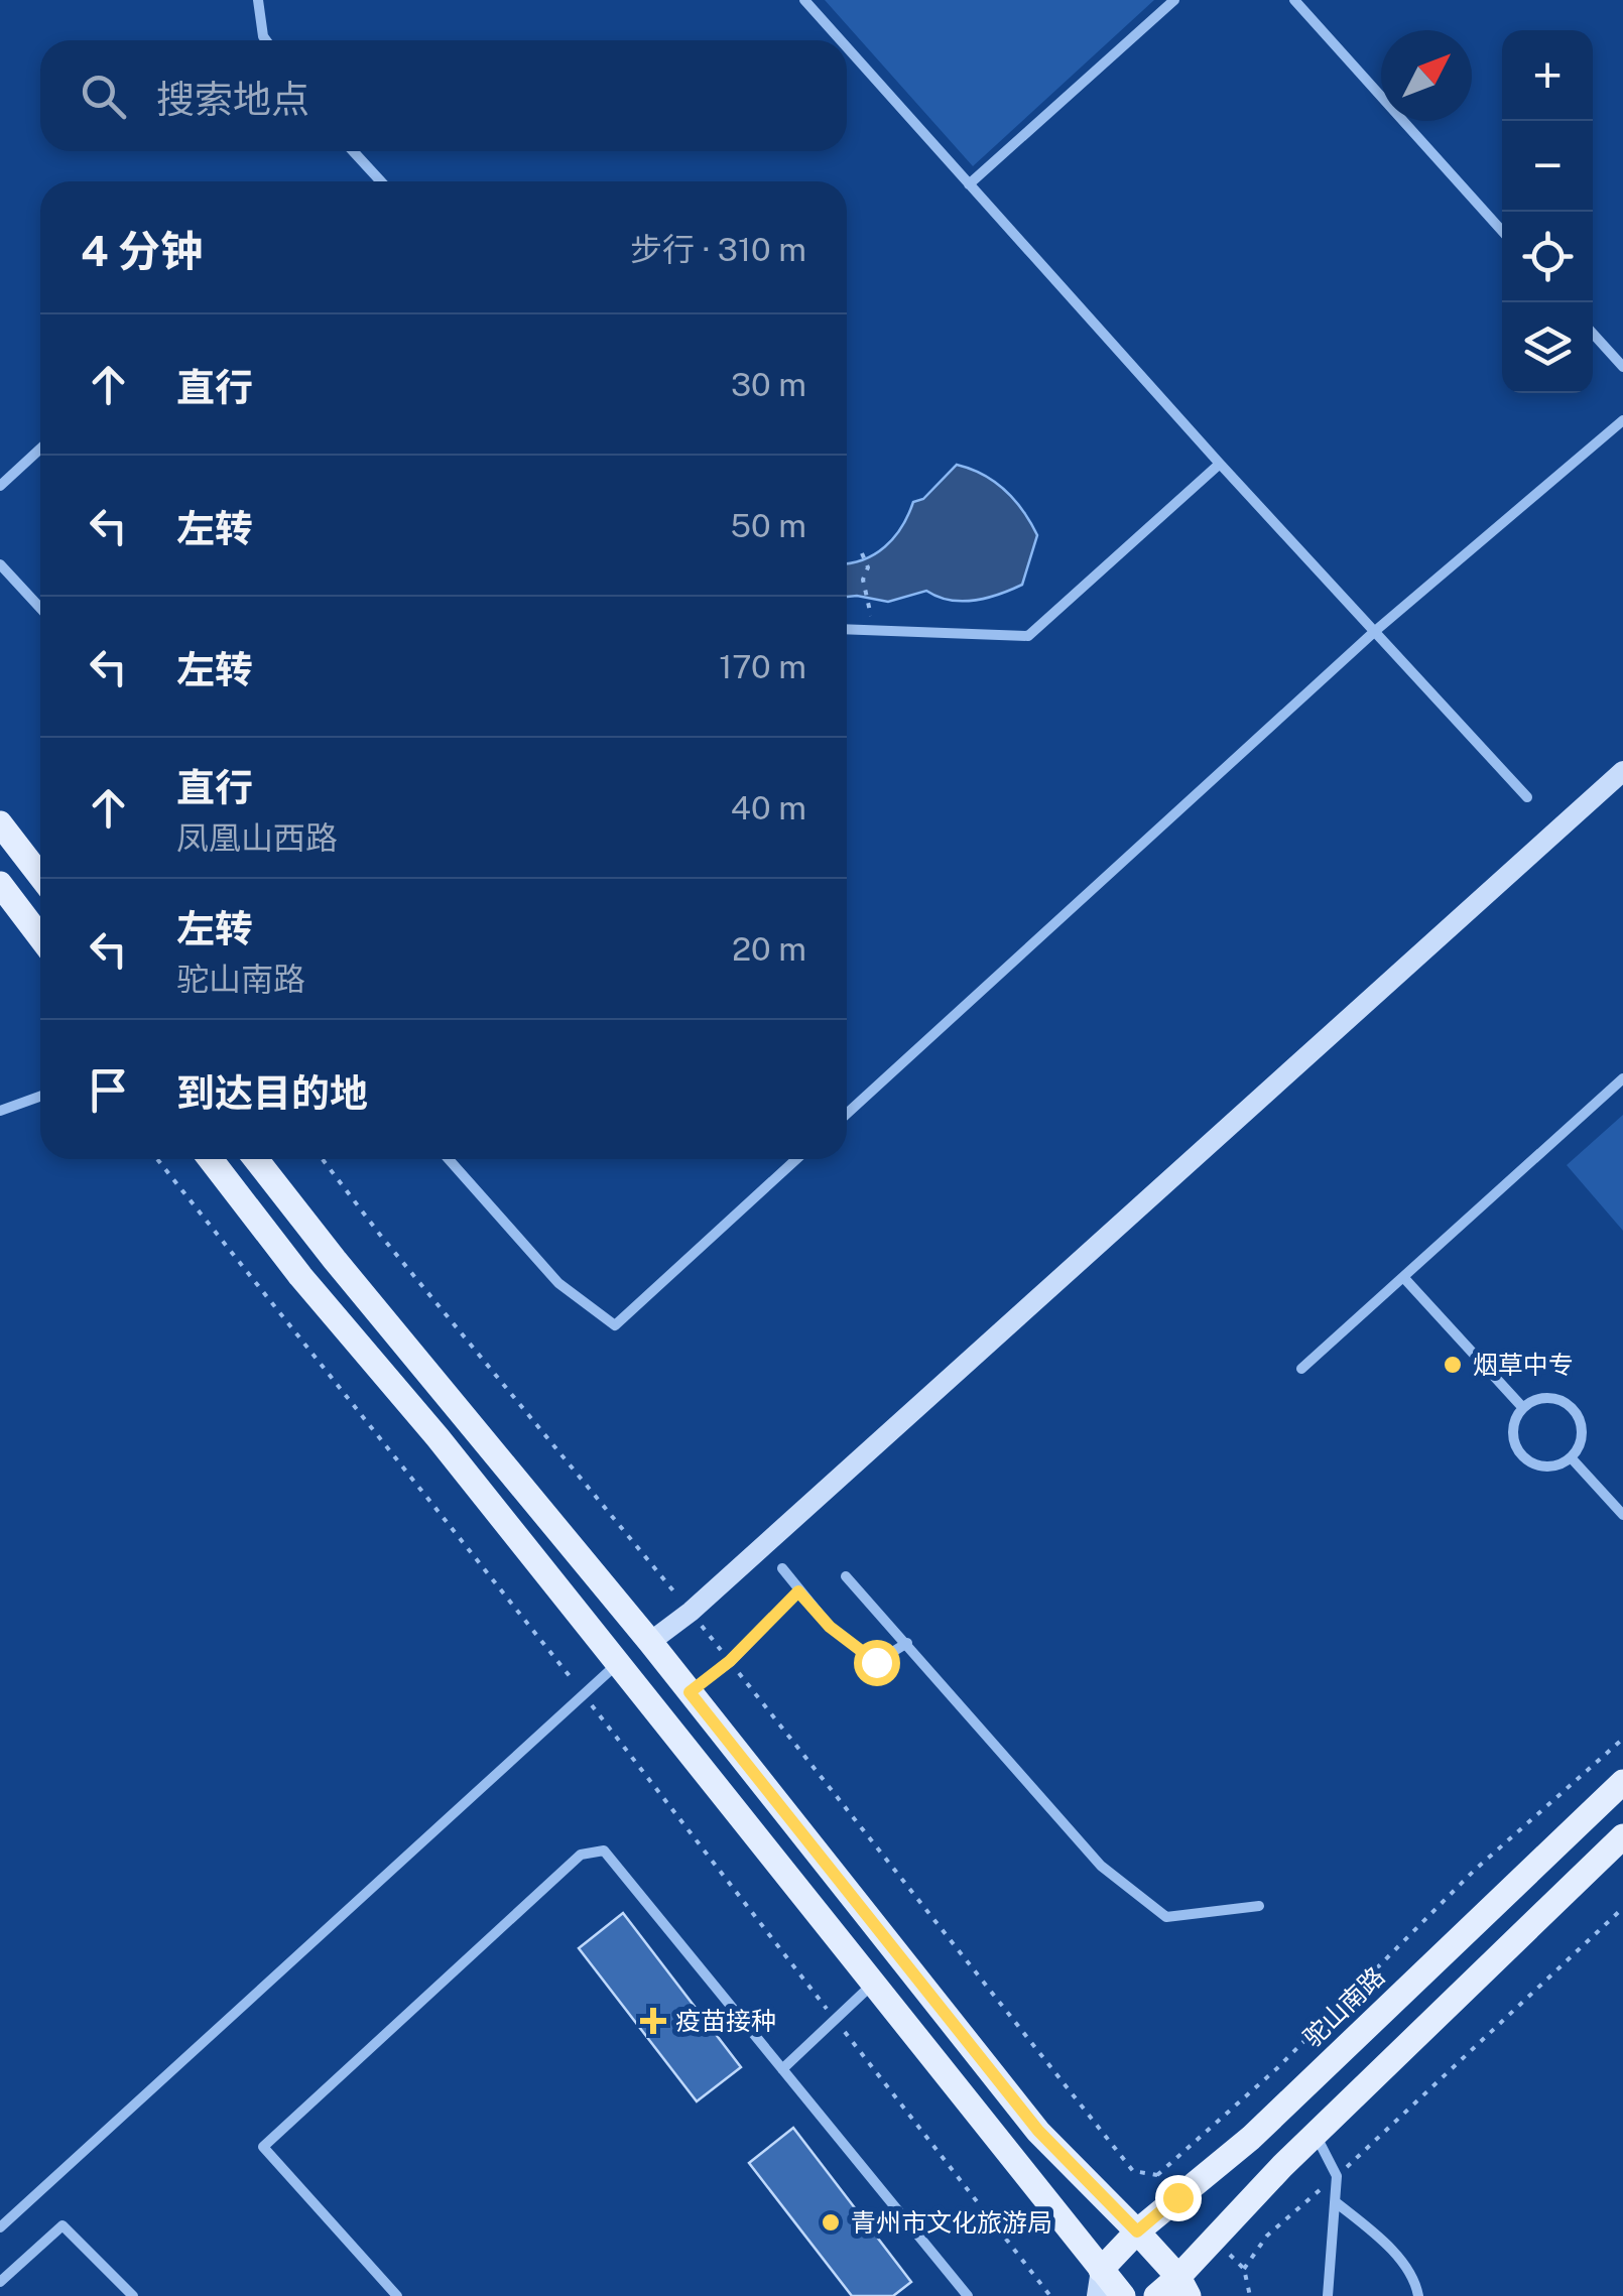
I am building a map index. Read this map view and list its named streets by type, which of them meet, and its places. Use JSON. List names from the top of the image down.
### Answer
{
  "streets": {
    "main road": ["驼山南路"]
  },
  "places": {
    "other": ["烟草中专", "青州市文化旅游局"],
    "health": ["疫苗接种"]
  },
  "north": "top right",
  "page": {
    "map_buttons": ["+", "−"],
    "search": "搜索地点",
    "heading": ["4 分钟", "步行 · 310 m"],
    "list": [
      ["直行", "30 m"],
      ["左转", "50 m"],
      ["左转", "170 m"],
      ["直行", "凤凰山西路", "40 m"],
      ["左转", "驼山南路", "20 m"],
      "到达目的地"
    ]
  }
}
